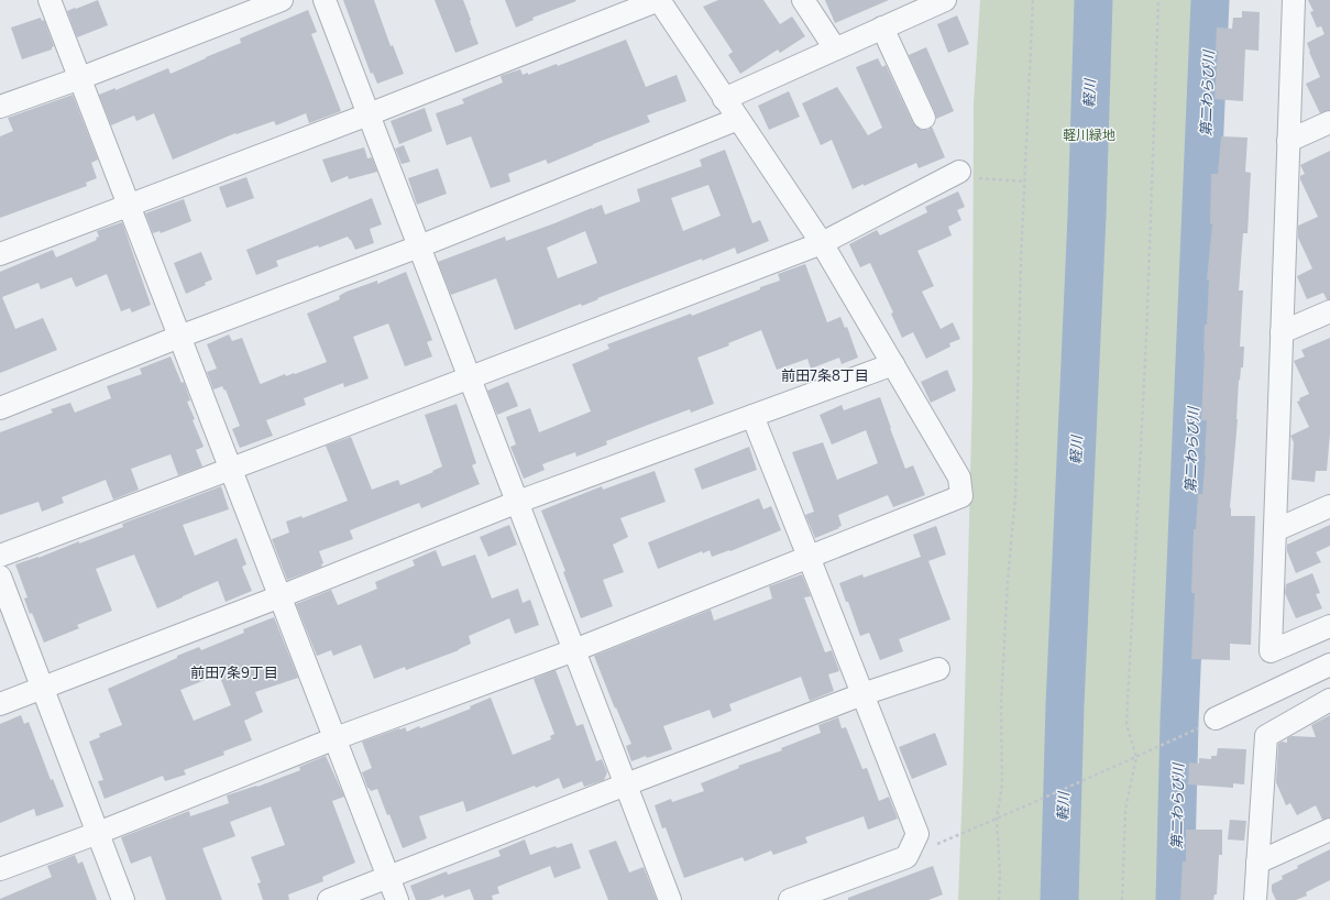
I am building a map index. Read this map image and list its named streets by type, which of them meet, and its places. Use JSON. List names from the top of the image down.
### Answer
{
  "districts": ["前田7条8丁目", "前田7条9丁目"],
  "water": ["軽川", "第二わらび川"],
  "parks": ["軽川緑地"]
}
